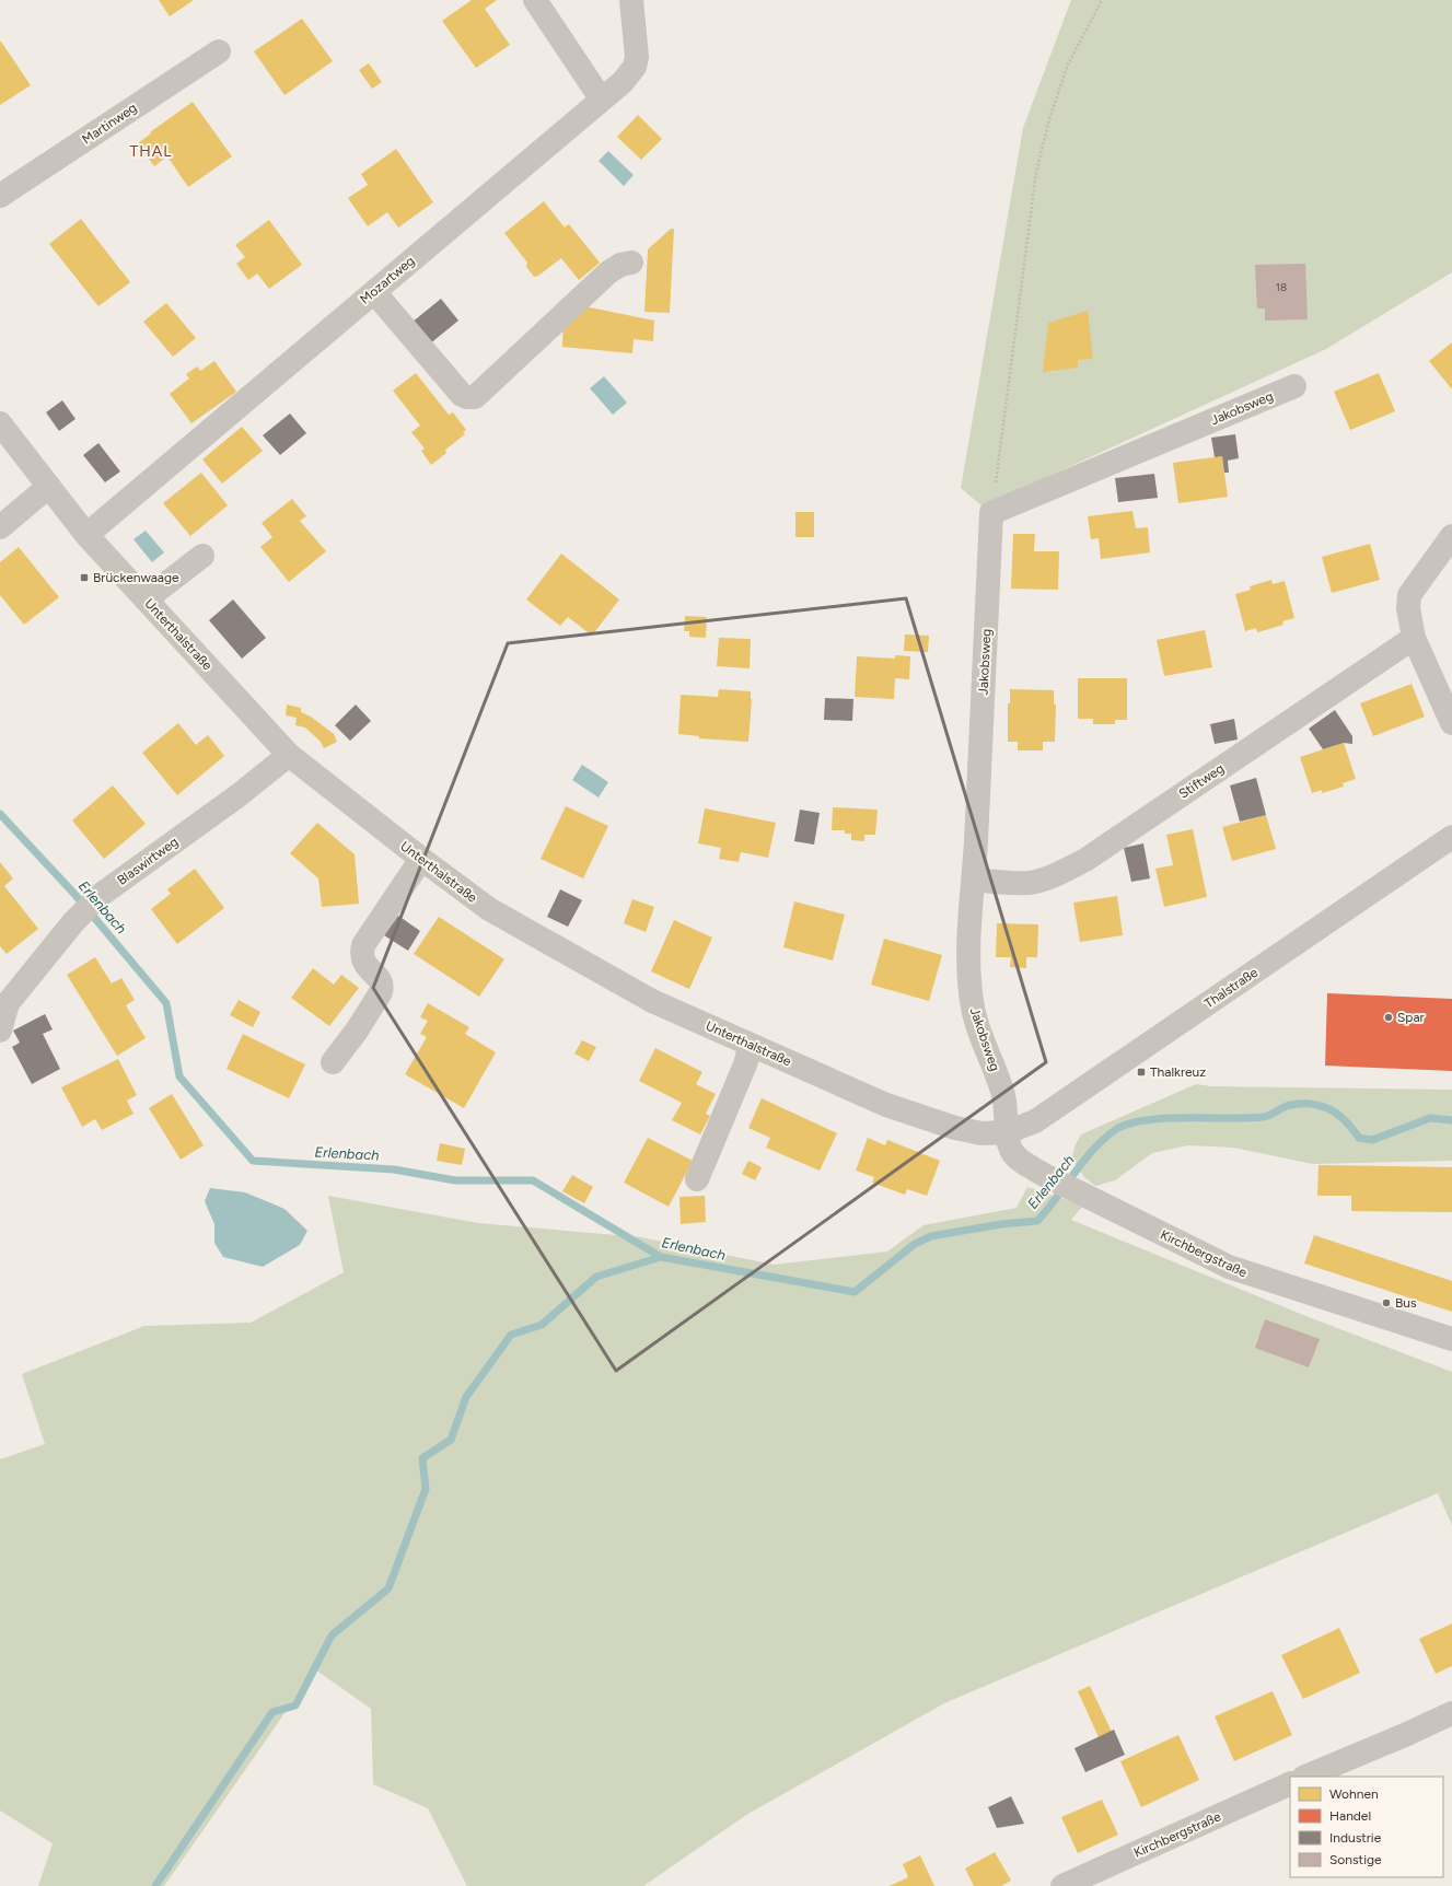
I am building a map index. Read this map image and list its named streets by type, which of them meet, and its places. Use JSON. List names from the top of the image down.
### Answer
{
  "streets": {
    "street": [
      "Martinweg",
      "Mozartweg",
      "Jakobsweg",
      "Unterthalstraße",
      "Stiftweg",
      "Blaswirtweg",
      "Thalstraße",
      "Kirchbergstraße"
    ]
  },
  "crossings": [
    ["Mozartweg", "Unterthalstraße"],
    ["Jakobsweg", "Unterthalstraße"],
    ["Jakobsweg", "Stiftweg"],
    ["Jakobsweg", "Thalstraße"],
    ["Jakobsweg", "Kirchbergstraße"],
    ["Unterthalstraße", "Blaswirtweg"],
    ["Unterthalstraße", "Thalstraße"],
    ["Unterthalstraße", "Kirchbergstraße"],
    ["Thalstraße", "Kirchbergstraße"]
  ],
  "districts": ["THAL"],
  "water": ["Erlenbach"],
  "places": {
    "transit": ["Brückenwaage", "Thalkreuz"],
    "other": ["Spar", "Bus"]
  },
  "house_numbers": ["18"],
  "legend": [
    "Wohnen",
    "Handel",
    "Industrie",
    "Sonstige"
  ]
}
